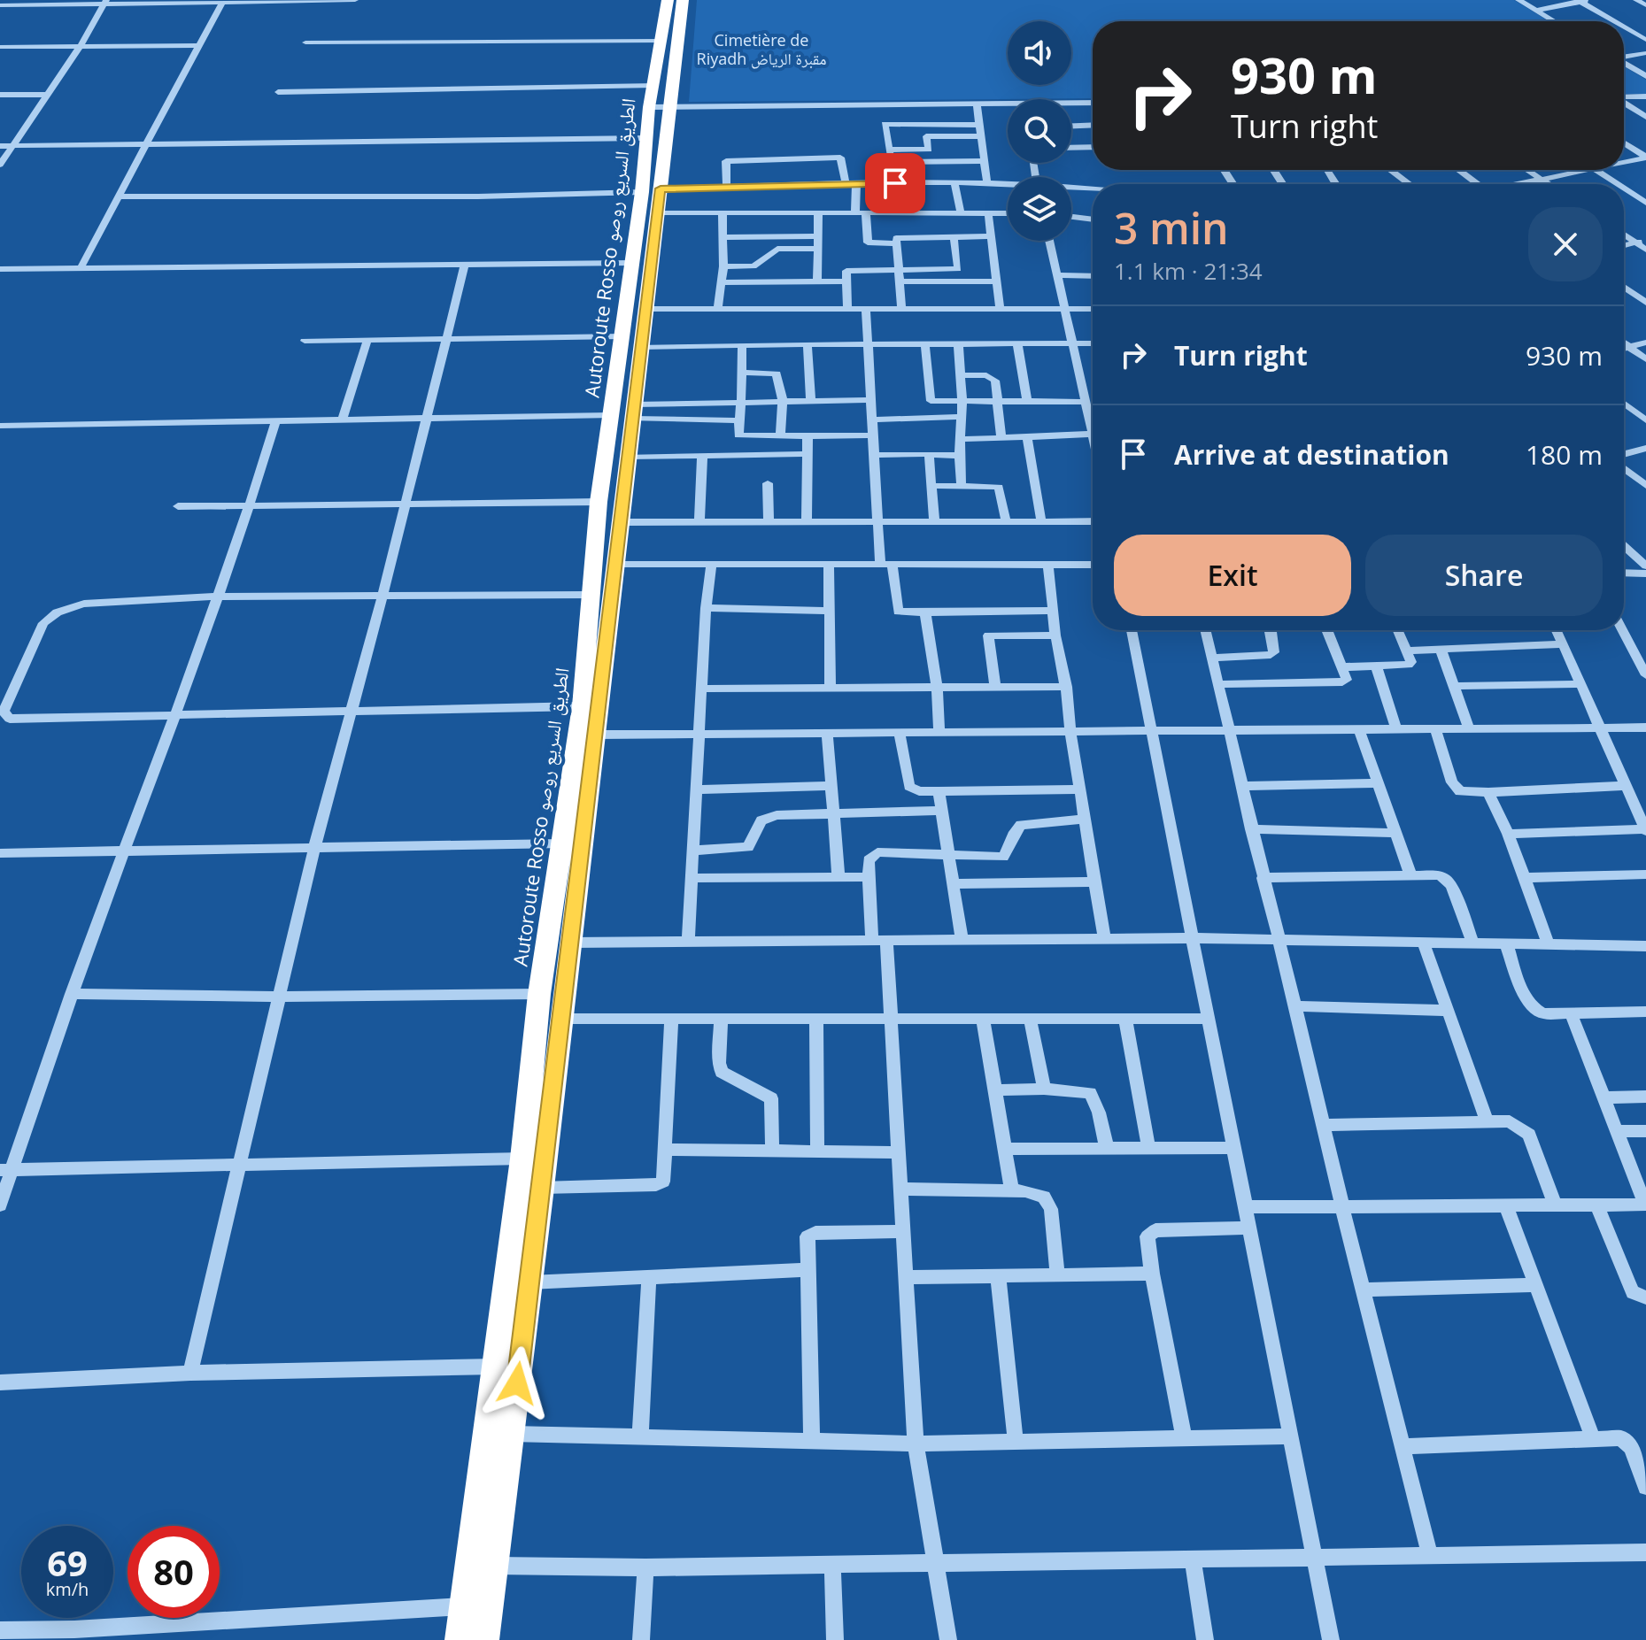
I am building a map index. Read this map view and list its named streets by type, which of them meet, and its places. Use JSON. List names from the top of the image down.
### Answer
{
  "streets": {
    "highway": ["Autoroute Rosso الطريق السريع روصو"]
  },
  "parks": ["Cimetière de Riyadh مقبرة الرياض"],
  "page": {
    "turn": ["930 m", "Turn right"],
    "heading": ["3 min", "1.1 km · 21:34"],
    "list": [
      {
        "name": "Turn right",
        "value": "930 m"
      },
      {
        "name": "Arrive at destination",
        "value": "180 m"
      }
    ],
    "buttons": ["Exit", "Share"],
    "speed": "69 km/h",
    "limit": "80"
  }
}
